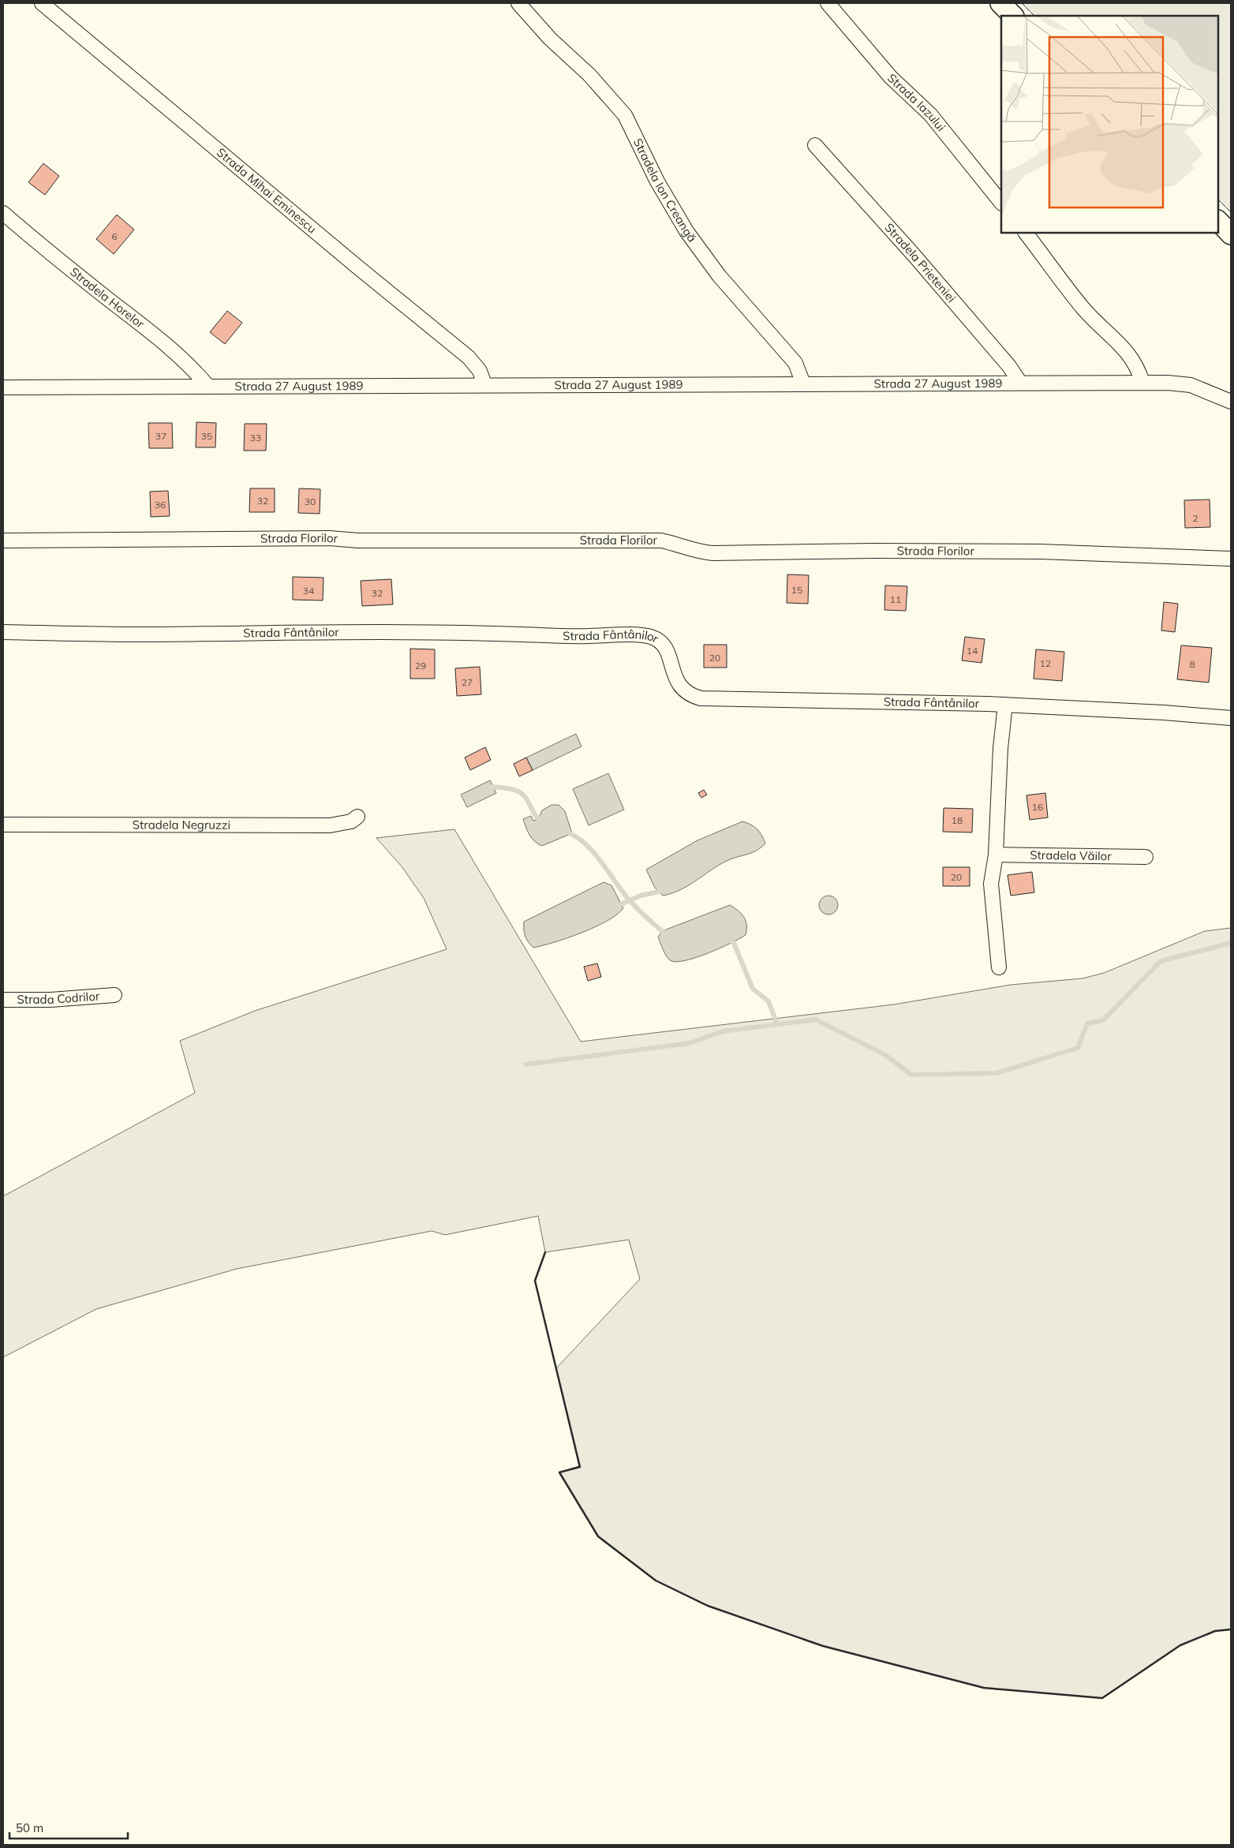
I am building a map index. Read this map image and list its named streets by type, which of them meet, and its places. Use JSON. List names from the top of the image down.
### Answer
{
  "streets": {
    "street": [
      "Strada Iazului",
      "Stradela Ion Creangă",
      "Strada Mihai Eminescu",
      "Stradela Prieteniei",
      "Stradela Horelor",
      "Strada 27 August 1989",
      "Strada Florilor",
      "Strada Fântânilor",
      "Stradela Negruzzi",
      "Stradela Văilor",
      "Strada Codrilor"
    ]
  },
  "crossings": [
    ["Stradela Ion Creangă", "Strada 27 August 1989"],
    ["Strada Mihai Eminescu", "Strada 27 August 1989"],
    ["Stradela Prieteniei", "Strada 27 August 1989"],
    ["Stradela Horelor", "Strada 27 August 1989"]
  ],
  "house_numbers": [
    "6",
    "37",
    "35",
    "33",
    "32",
    "30",
    "36",
    "2",
    "15",
    "34",
    "32",
    "11",
    "14",
    "20",
    "12",
    "8",
    "29",
    "27",
    "16",
    "18",
    "20"
  ],
  "scale_bar": "50 m"
}
